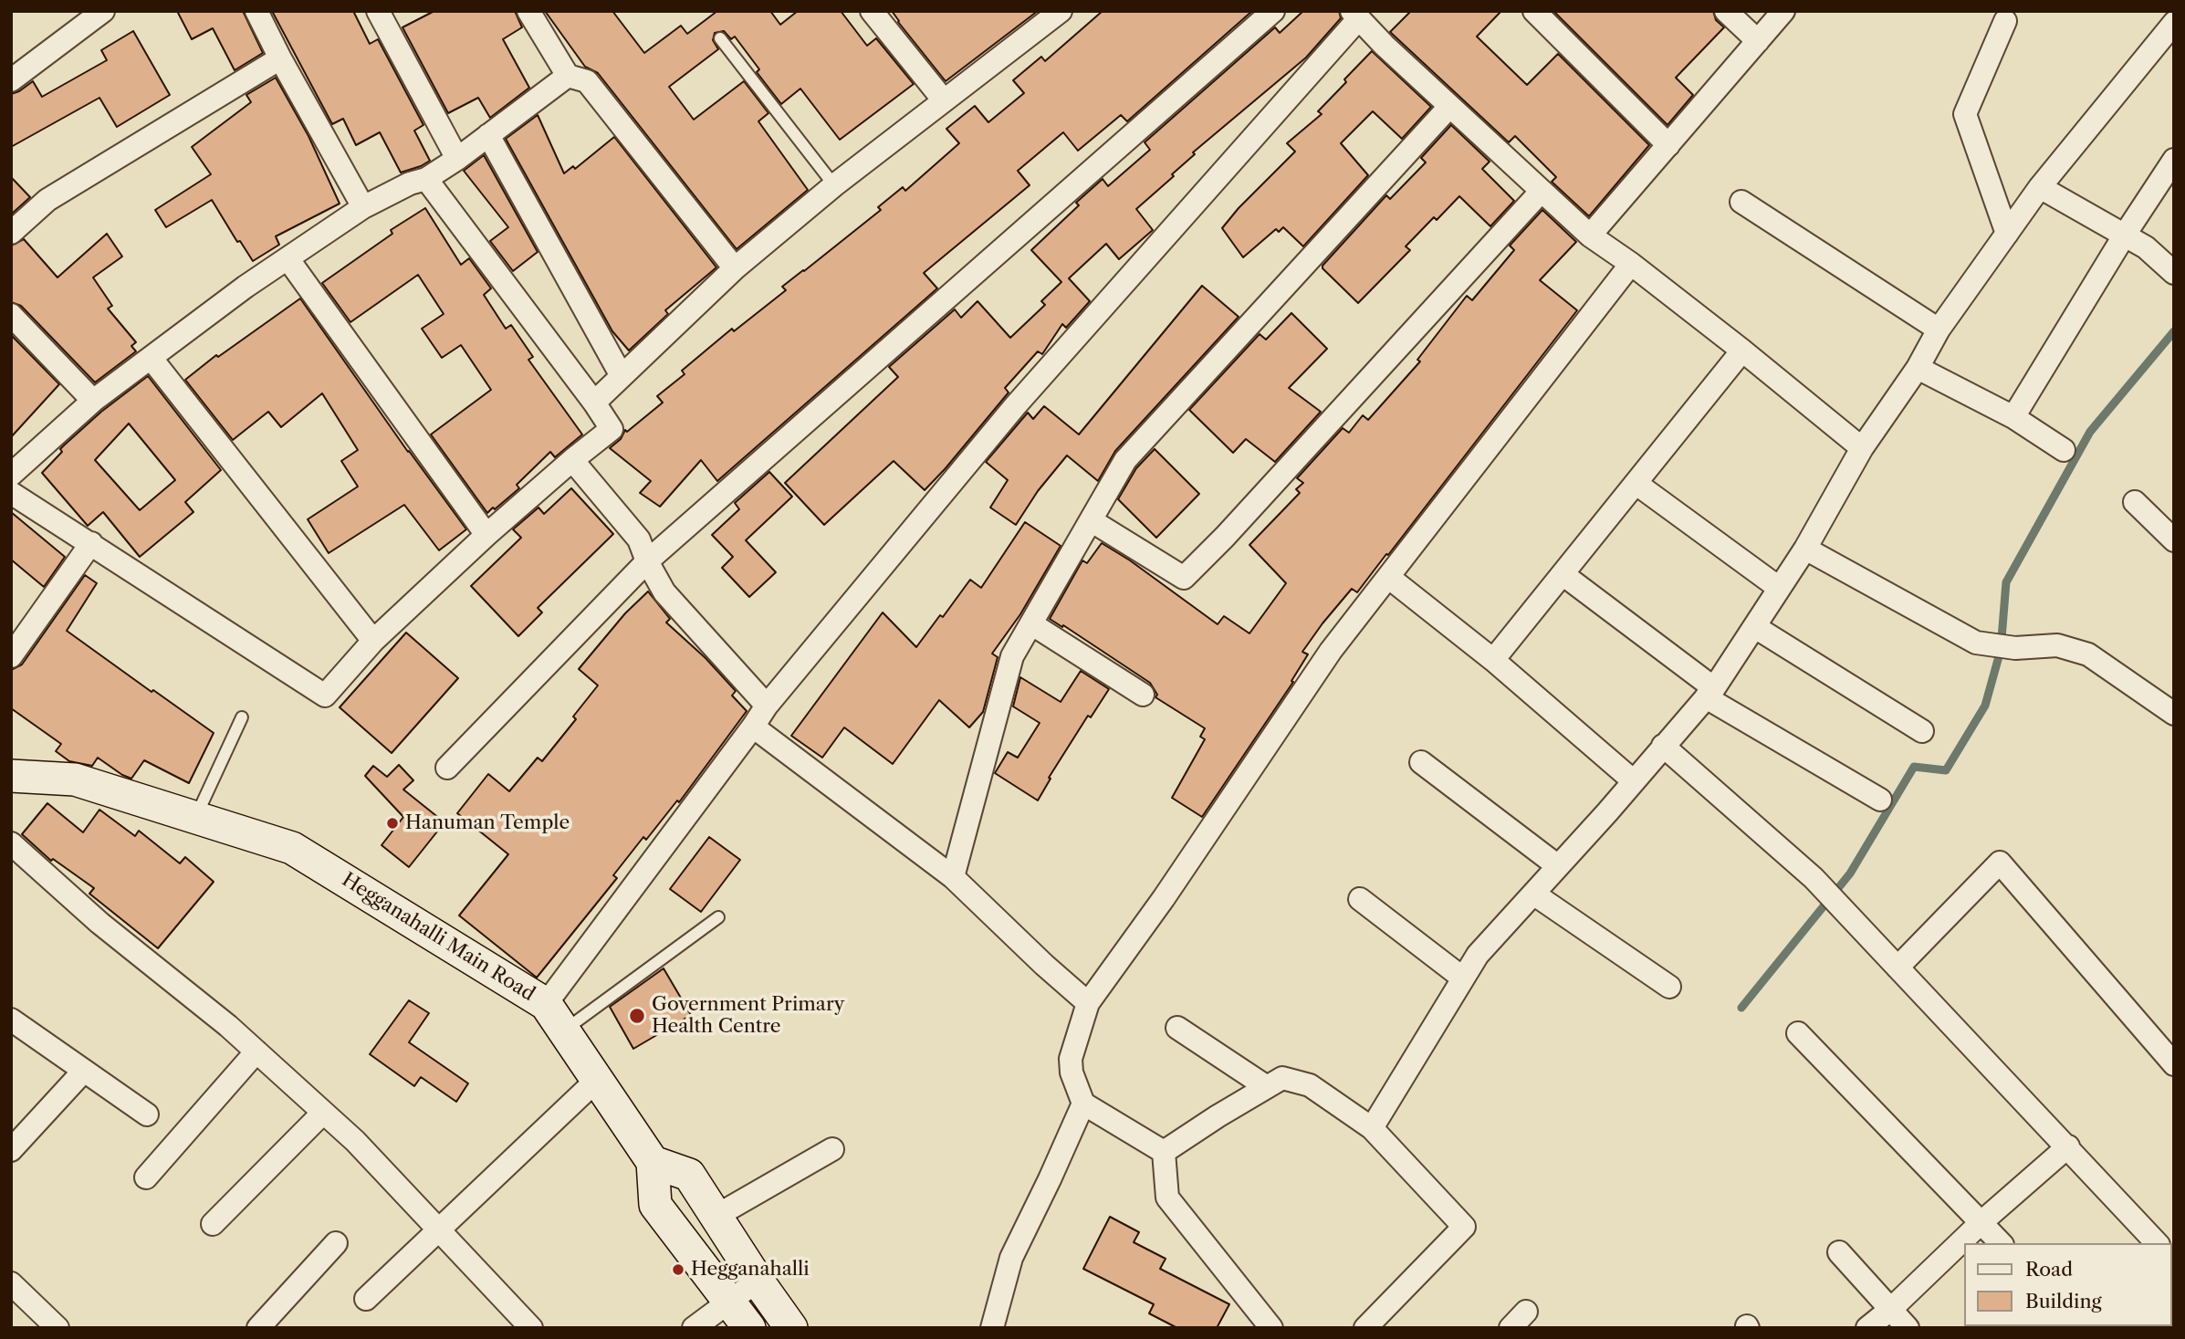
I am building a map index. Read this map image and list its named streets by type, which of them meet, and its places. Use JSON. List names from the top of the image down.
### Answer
{
  "streets": {
    "main road": ["Hegganahalli Main Road"]
  },
  "places": ["Hanuman Temple", "Government Primary Health Centre", "Hegganahalli"],
  "legend": ["Road", "Building"]
}
